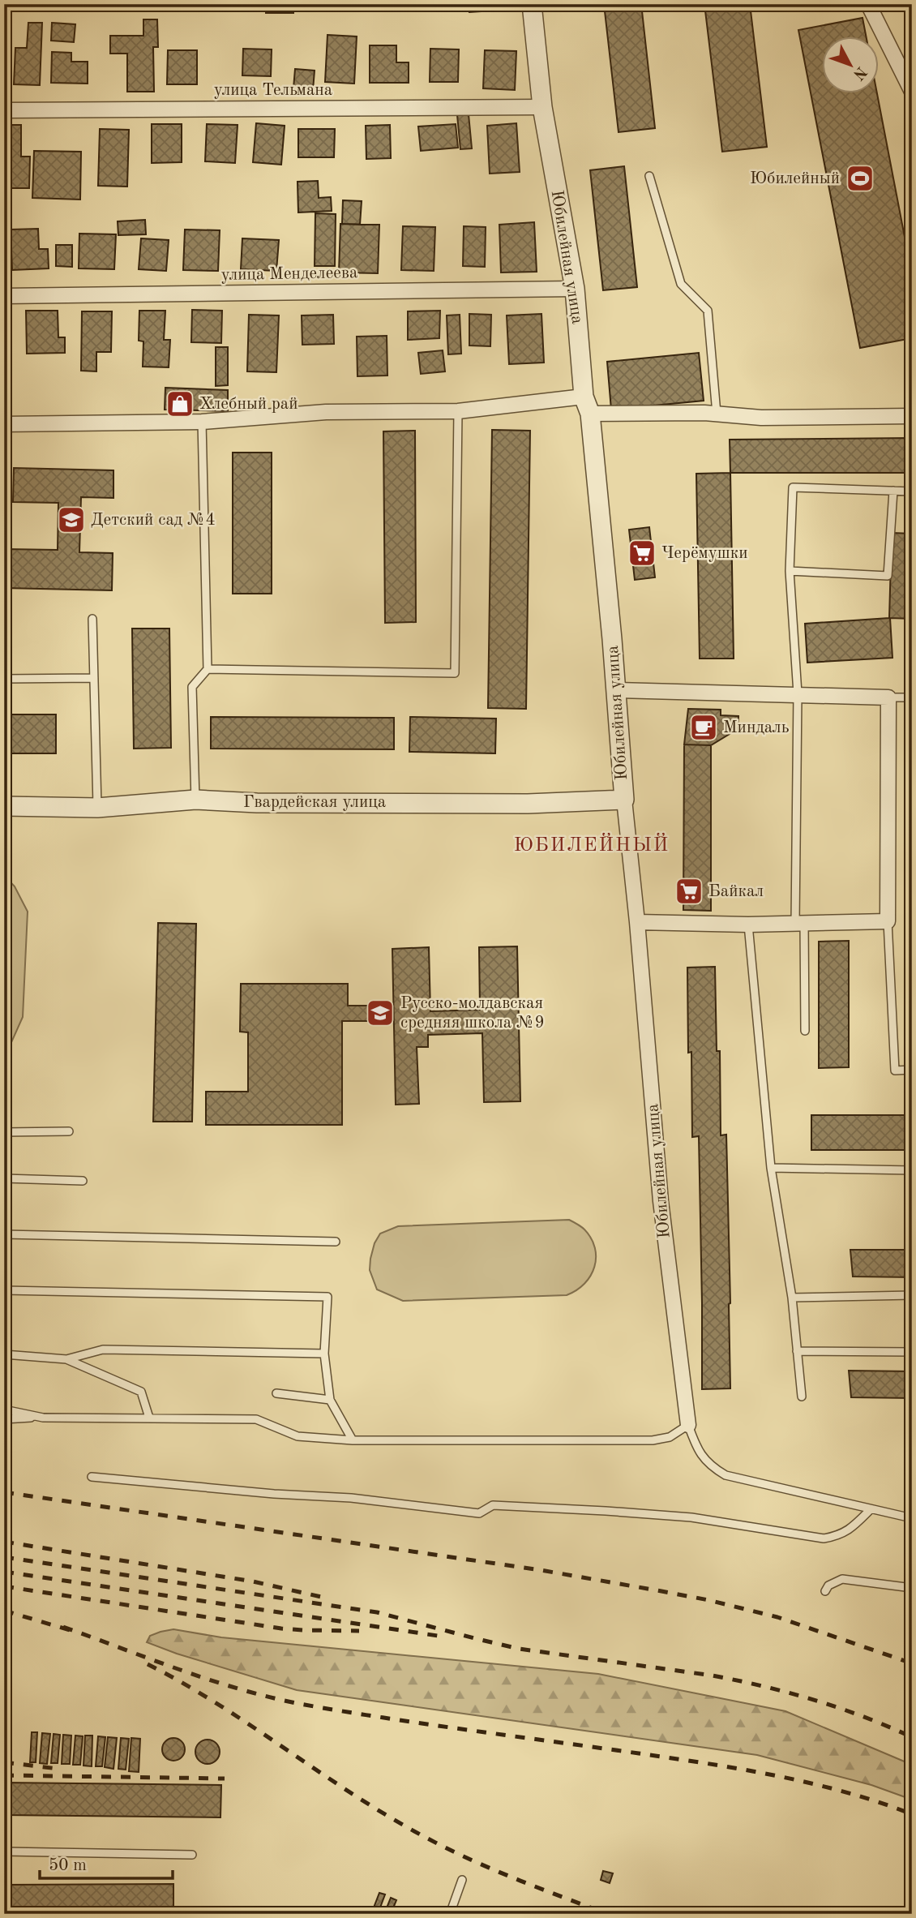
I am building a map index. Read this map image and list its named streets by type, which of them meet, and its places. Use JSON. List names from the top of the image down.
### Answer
{
  "streets": {
    "street": [
      "улица Тельмана",
      "Юбилейная улица",
      "улица Менделеева",
      "Гвардейская улица"
    ]
  },
  "crossings": [
    ["улица Тельмана", "Юбилейная улица"],
    ["Юбилейная улица", "улица Менделеева"],
    ["Юбилейная улица", "Гвардейская улица"]
  ],
  "districts": ["ЮБИЛЕЙНЫЙ"],
  "places": {
    "sports": ["Юбилейный"],
    "shop": ["Хлебный рай"],
    "school or university": ["Детский сад №4", "Русско-молдавская средняя школа №9"],
    "supermarket": ["Черёмушки", "Байкал"],
    "cafe": ["Миндаль"]
  },
  "scale_bar": "50 m",
  "north": "bottom right"
}
